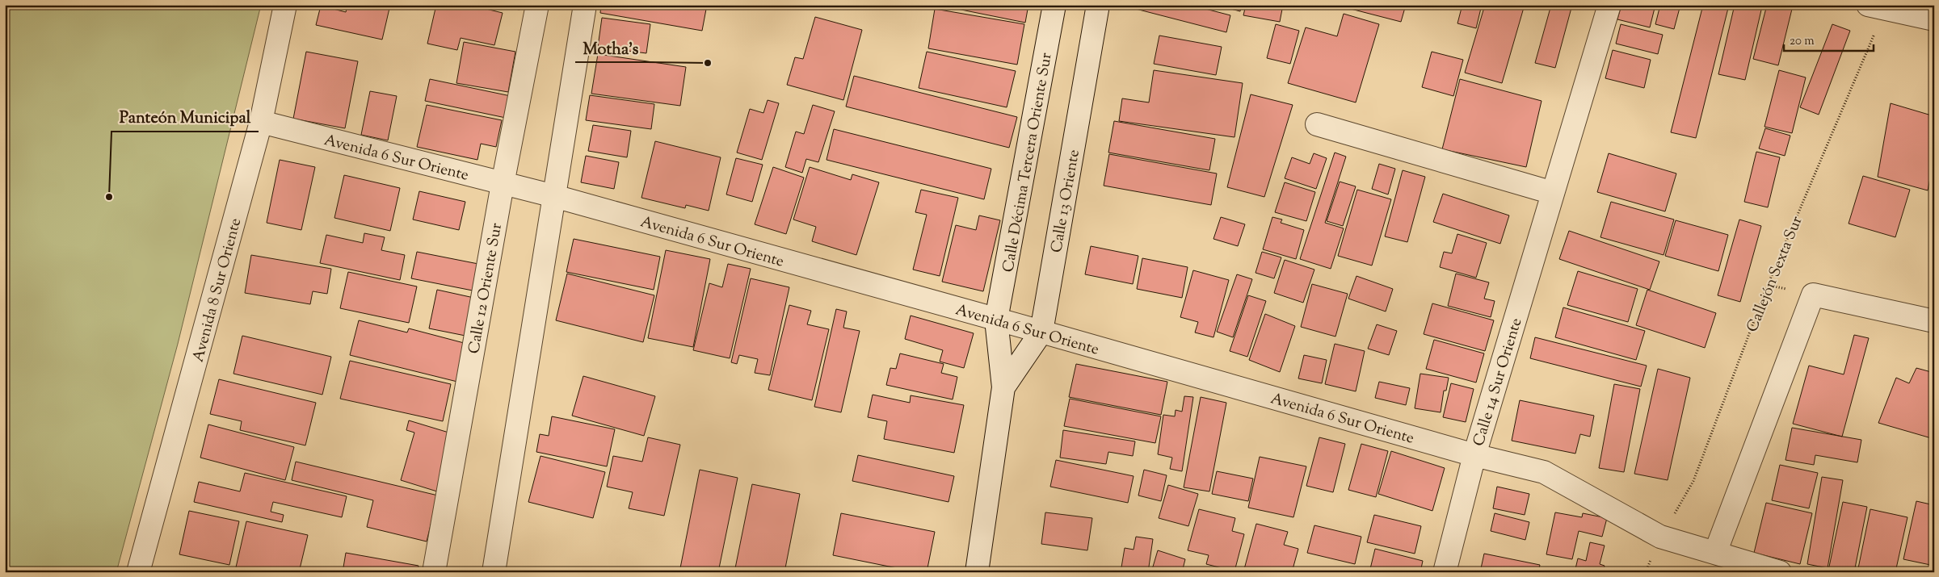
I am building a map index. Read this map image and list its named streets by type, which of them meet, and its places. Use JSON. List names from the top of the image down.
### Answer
{
  "streets": {
    "street": [
      "Avenida 6 Sur Oriente",
      "Calle Décima Tercera Oriente Sur",
      "Calle 13 Oriente",
      "Calle 12 Oriente Sur",
      "Avenida 8 Sur Oriente",
      "Calle 14 Sur Oriente"
    ],
    "path": ["Callejón Sexta Sur"]
  },
  "crossings": [
    ["Avenida 6 Sur Oriente", "Calle Décima Tercera Oriente Sur"],
    ["Avenida 6 Sur Oriente", "Calle 13 Oriente"],
    ["Avenida 6 Sur Oriente", "Callejón Sexta Sur"],
    ["Avenida 6 Sur Oriente", "Calle 12 Oriente Sur"],
    ["Avenida 6 Sur Oriente", "Avenida 8 Sur Oriente"],
    ["Avenida 6 Sur Oriente", "Calle 14 Sur Oriente"],
    ["Calle Décima Tercera Oriente Sur", "Calle 13 Oriente"]
  ],
  "places": ["Motha's", "Panteón Municipal"],
  "scale_bar": "20 m"
}
